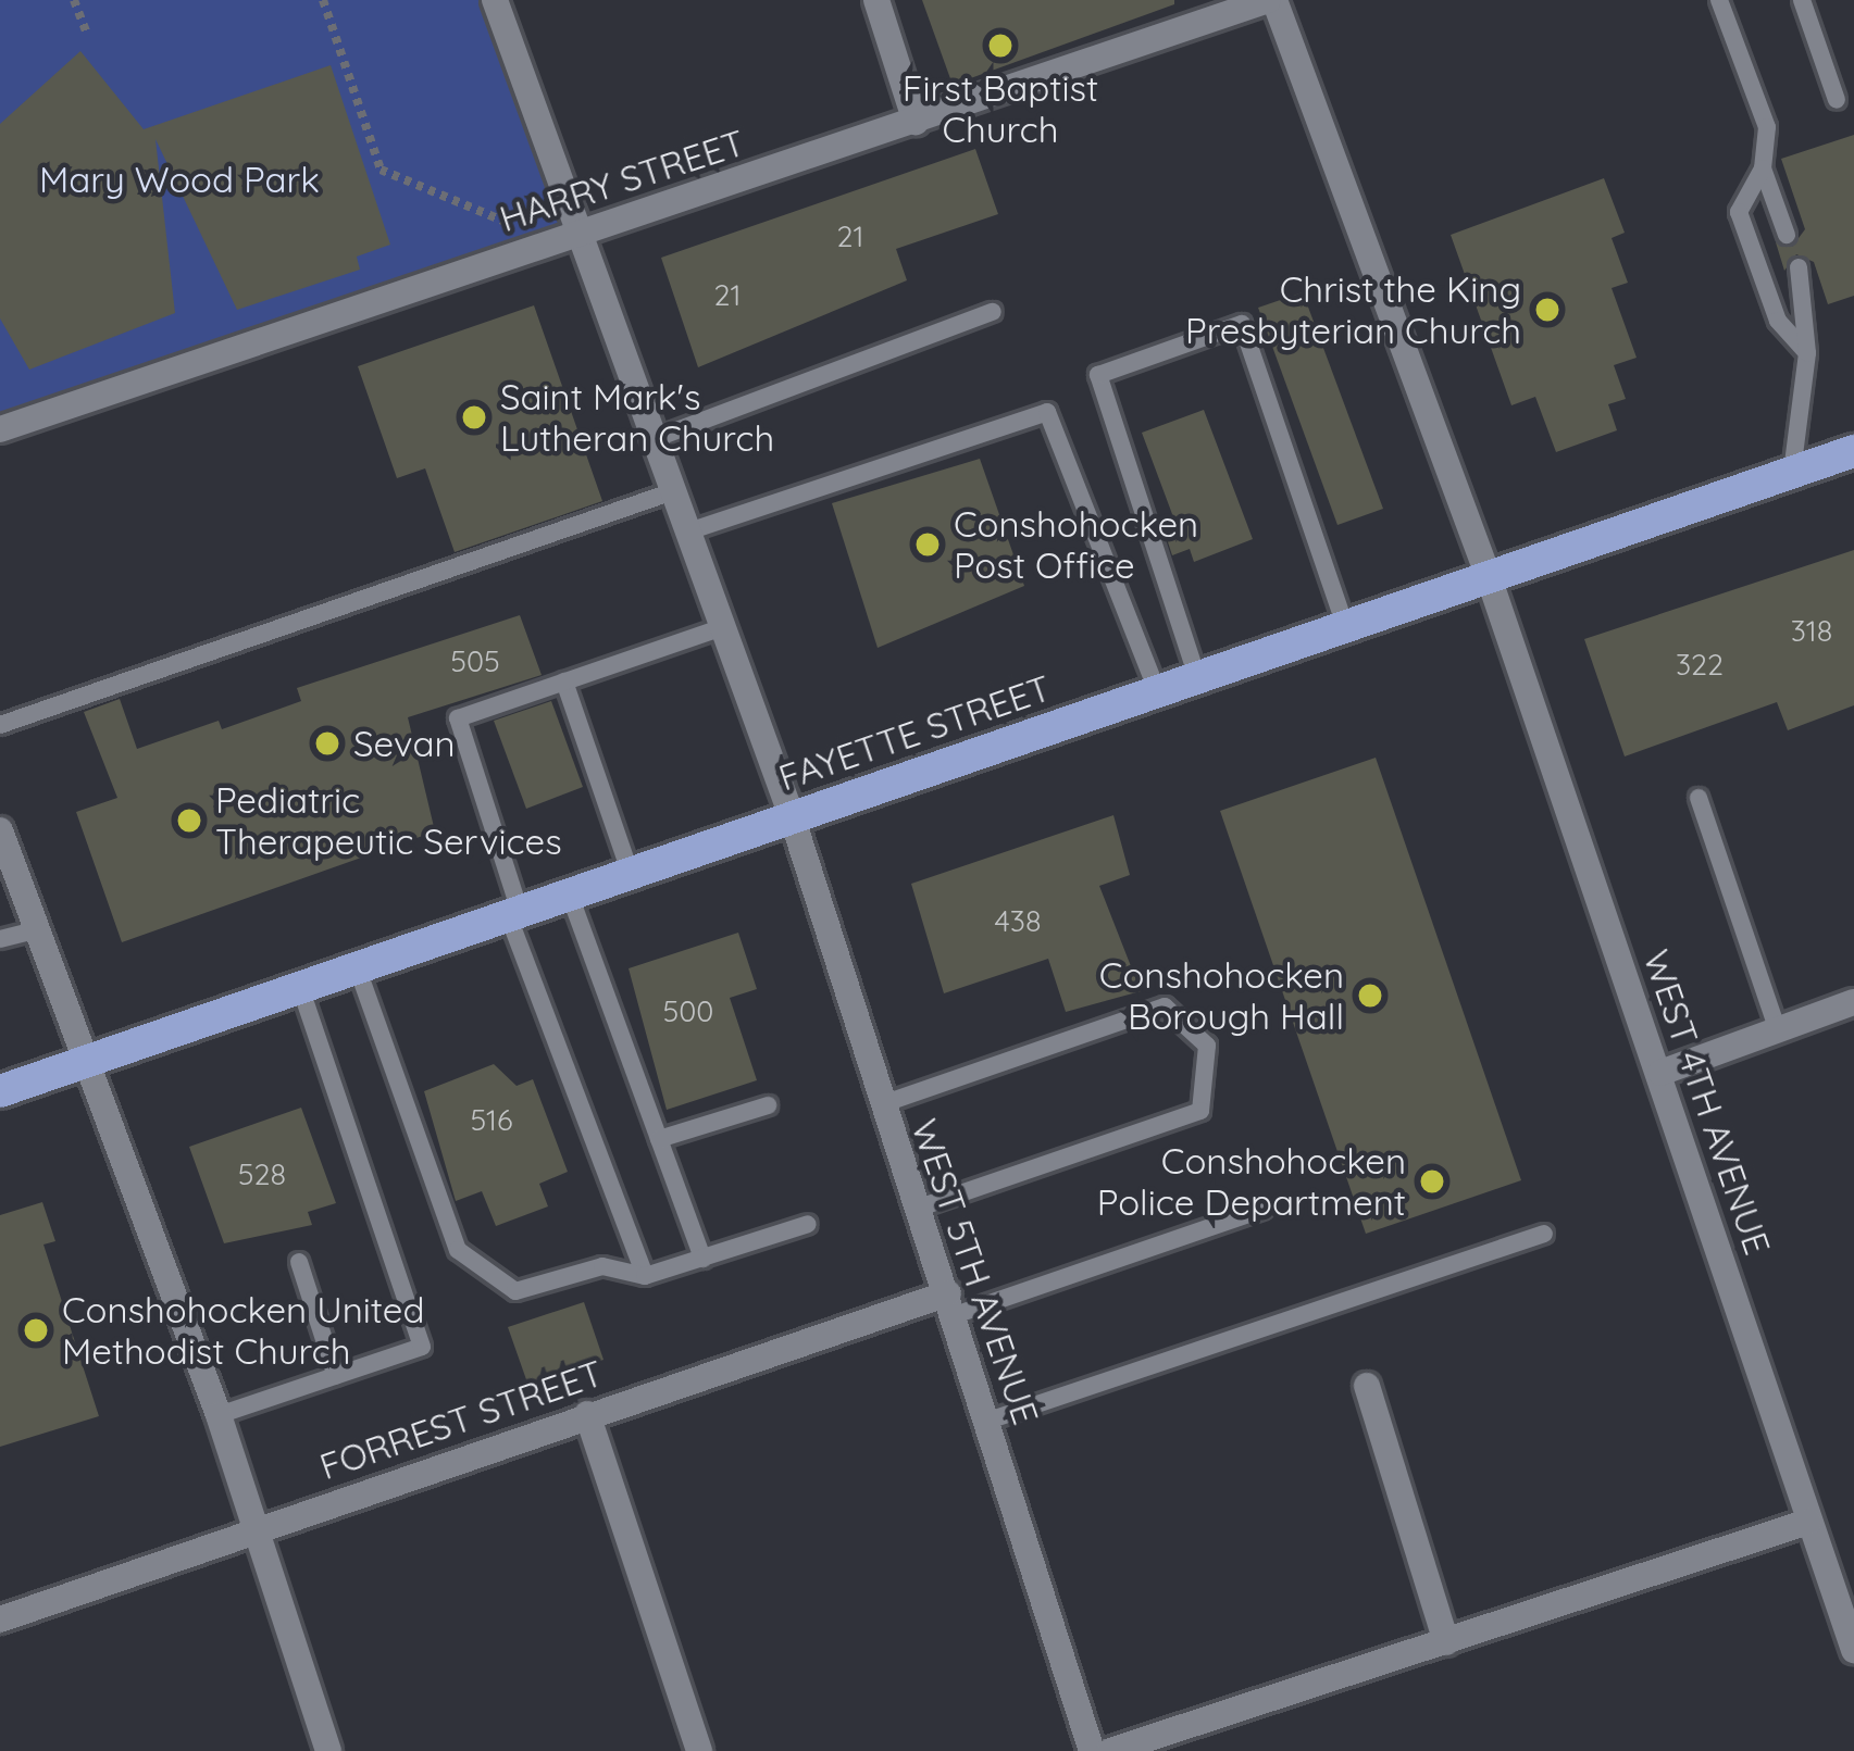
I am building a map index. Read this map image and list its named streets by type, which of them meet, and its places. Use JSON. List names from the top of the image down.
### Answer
{
  "streets": {
    "main road": ["FAYETTE STREET"],
    "street": [
      "HARRY STREET",
      "WEST 4TH AVENUE",
      "WEST 5TH AVENUE",
      "FORREST STREET"
    ]
  },
  "crossings": [
    ["HARRY STREET", "WEST 4TH AVENUE"],
    ["HARRY STREET", "WEST 5TH AVENUE"],
    ["FAYETTE STREET", "WEST 4TH AVENUE"],
    ["FAYETTE STREET", "WEST 5TH AVENUE"],
    ["WEST 5TH AVENUE", "FORREST STREET"]
  ],
  "parks": ["Mary Wood Park"],
  "places": [
    "First Baptist Church",
    "Christ the King Presbyterian Church",
    "Saint Mark's Lutheran Church",
    "Conshohocken Post Office",
    "Sevan",
    "Pediatric Therapeutic Services",
    "Conshohocken Borough Hall",
    "Conshohocken Police Department",
    "Conshohocken United Methodist Church"
  ],
  "house_numbers": [
    "21",
    "21",
    "318",
    "505",
    "322",
    "438",
    "500",
    "516",
    "528"
  ]
}
